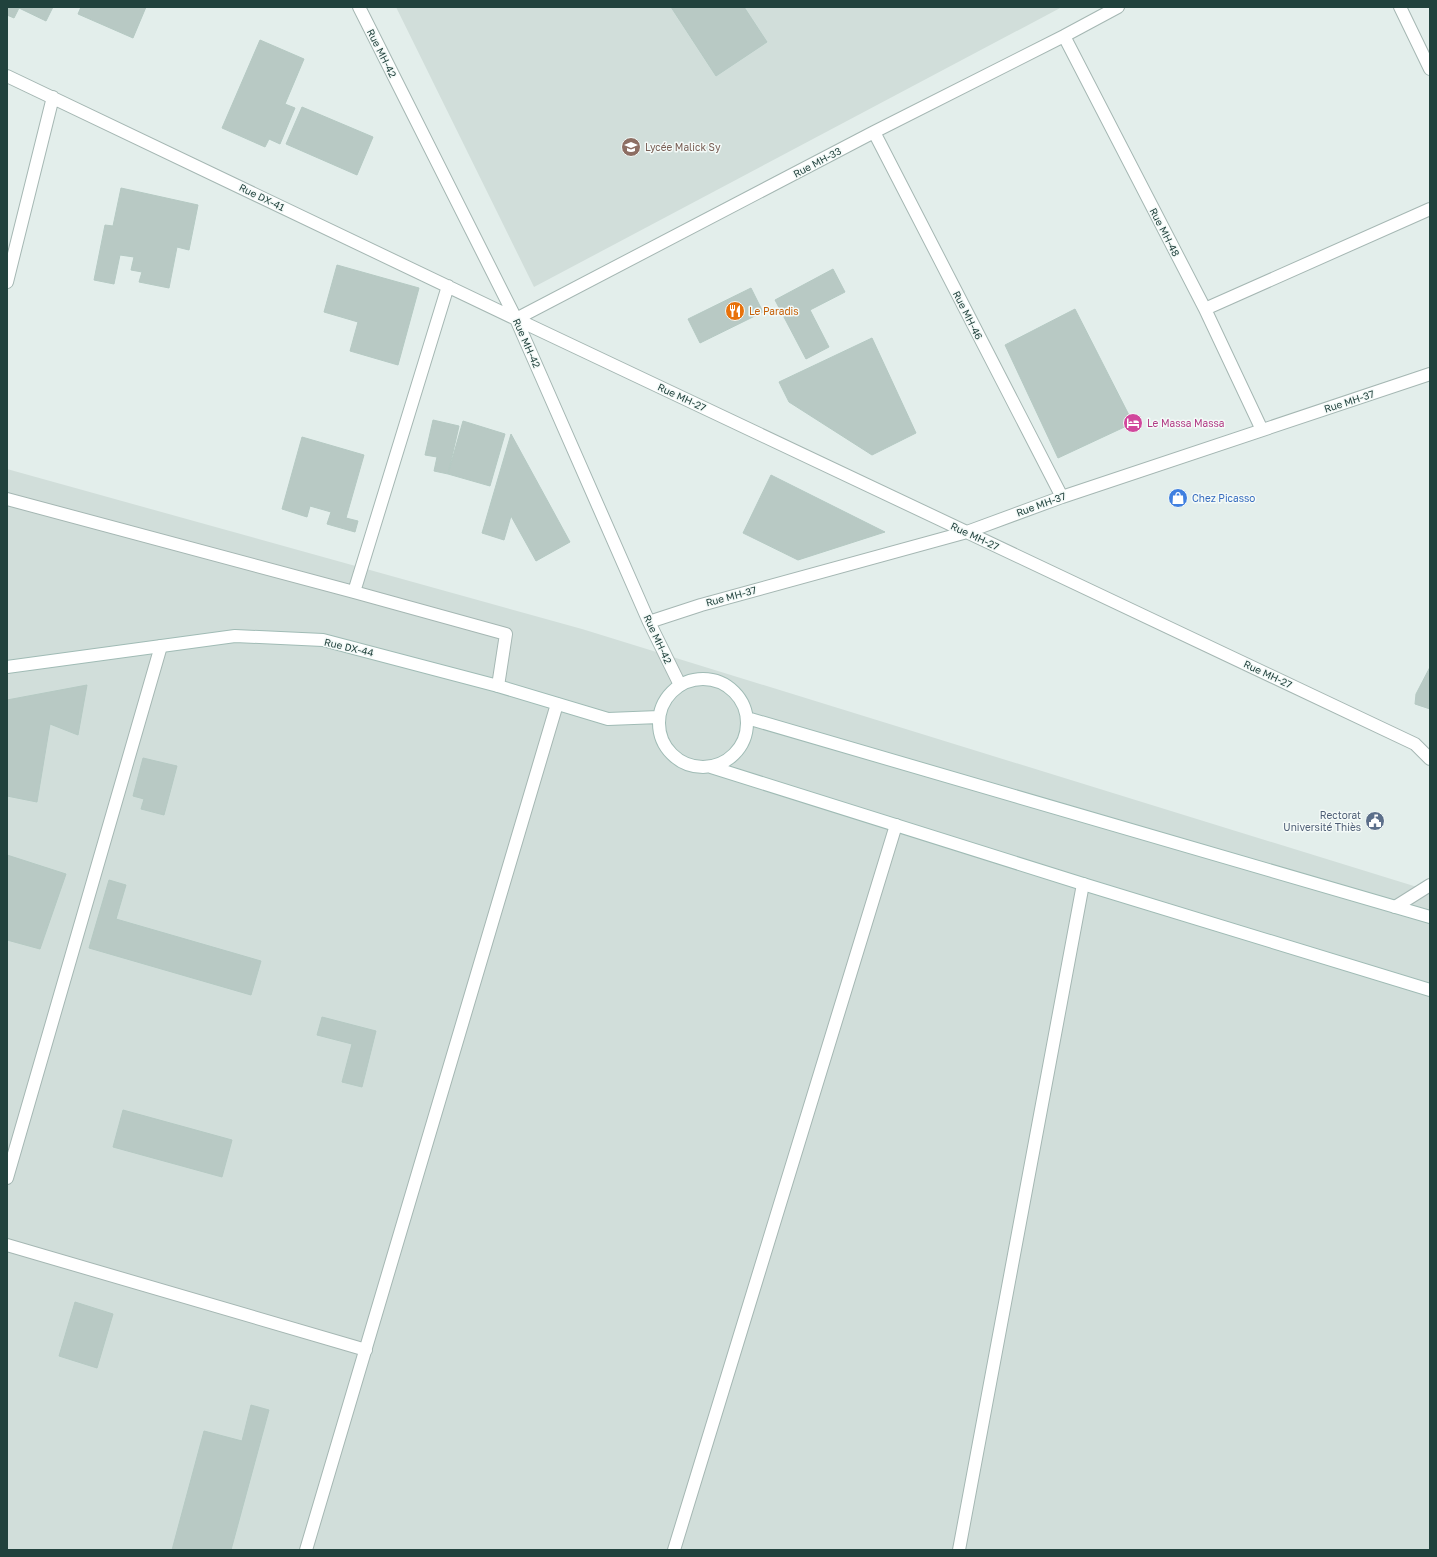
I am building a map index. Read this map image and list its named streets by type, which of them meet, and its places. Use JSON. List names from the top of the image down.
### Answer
{
  "streets": {
    "street": [
      "Rue MH-42",
      "Rue MH-33",
      "Rue DX-41",
      "Rue MH-48",
      "Rue MH-46",
      "Rue MH-27",
      "Rue MH-37",
      "Rue DX-44"
    ]
  },
  "crossings": [
    ["Rue MH-42", "Rue MH-33"],
    ["Rue MH-42", "Rue DX-41"],
    ["Rue MH-42", "Rue MH-27"],
    ["Rue MH-42", "Rue MH-37"],
    ["Rue MH-42", "Rue DX-44"],
    ["Rue MH-33", "Rue DX-41"],
    ["Rue MH-33", "Rue MH-48"],
    ["Rue MH-33", "Rue MH-46"],
    ["Rue MH-33", "Rue MH-27"],
    ["Rue DX-41", "Rue MH-27"],
    ["Rue MH-48", "Rue MH-37"],
    ["Rue MH-46", "Rue MH-37"],
    ["Rue MH-27", "Rue MH-37"]
  ],
  "places": {
    "school or university": ["Lycée Malick Sy"],
    "restaurant": ["Le Paradis"],
    "hotel": ["Le Massa Massa"],
    "shop": ["Chez Picasso"],
    "public building": ["Rectorat Université Thiès"]
  }
}
